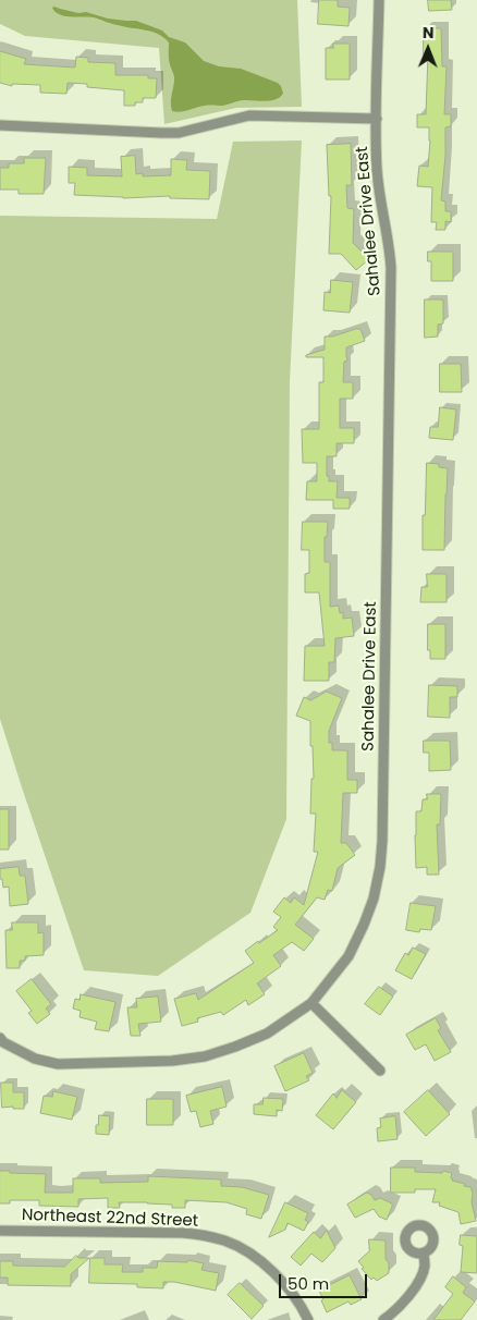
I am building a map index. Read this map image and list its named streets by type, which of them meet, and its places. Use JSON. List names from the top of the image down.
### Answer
{
  "streets": {
    "street": ["Sahalee Drive East", "Northeast 22nd Street"]
  },
  "scale_bar": "50 m",
  "north": "top"
}
